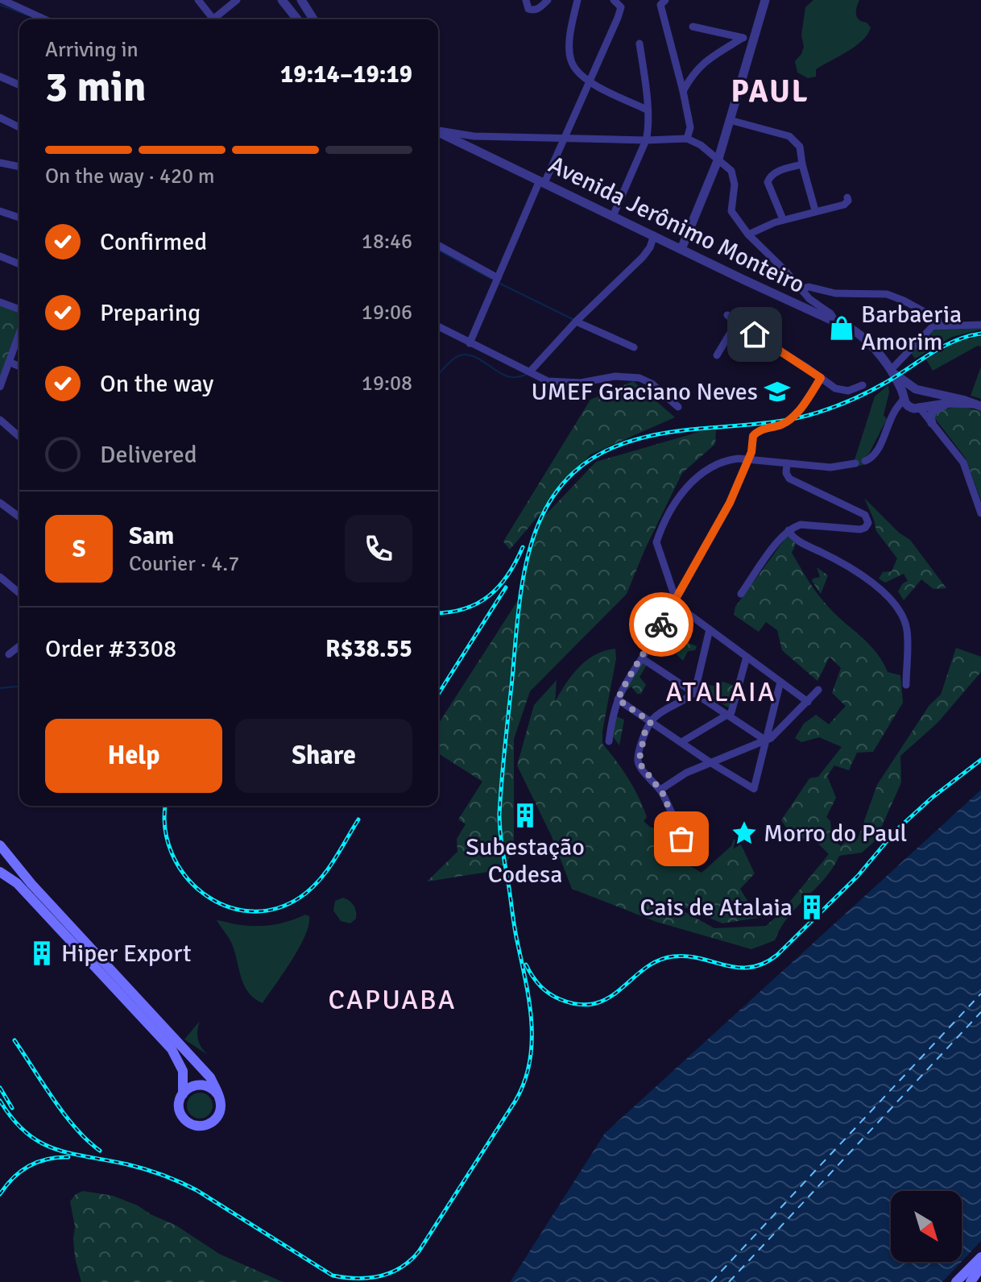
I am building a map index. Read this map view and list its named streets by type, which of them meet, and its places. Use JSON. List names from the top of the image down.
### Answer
{
  "streets": {
    "street": ["Avenida Jerônimo Monteiro"]
  },
  "districts": ["PAUL", "ATALAIA", "CAPUABA"],
  "places": {
    "shop": ["Barbaeria Amorim"],
    "school or university": ["UMEF Graciano Neves"],
    "building": ["Subestação Codesa", "Cais de Atalaia", "Hiper Export"],
    "place": ["Morro do Paul"]
  },
  "north": "bottom right",
  "page": {
    "heading": ["3 min", "Arriving in", "19:14–19:19"],
    "panel": [
      "Sam",
      "Courier · 4.7",
      "Order #3308",
      "R$38.55"
    ],
    "bar": "On the way · 420 m",
    "list": [
      ["Confirmed", "18:46"],
      ["Preparing", "19:06"],
      ["On the way", "19:08"],
      "Delivered"
    ],
    "round": "S",
    "buttons": ["Help", "Share"]
  }
}
